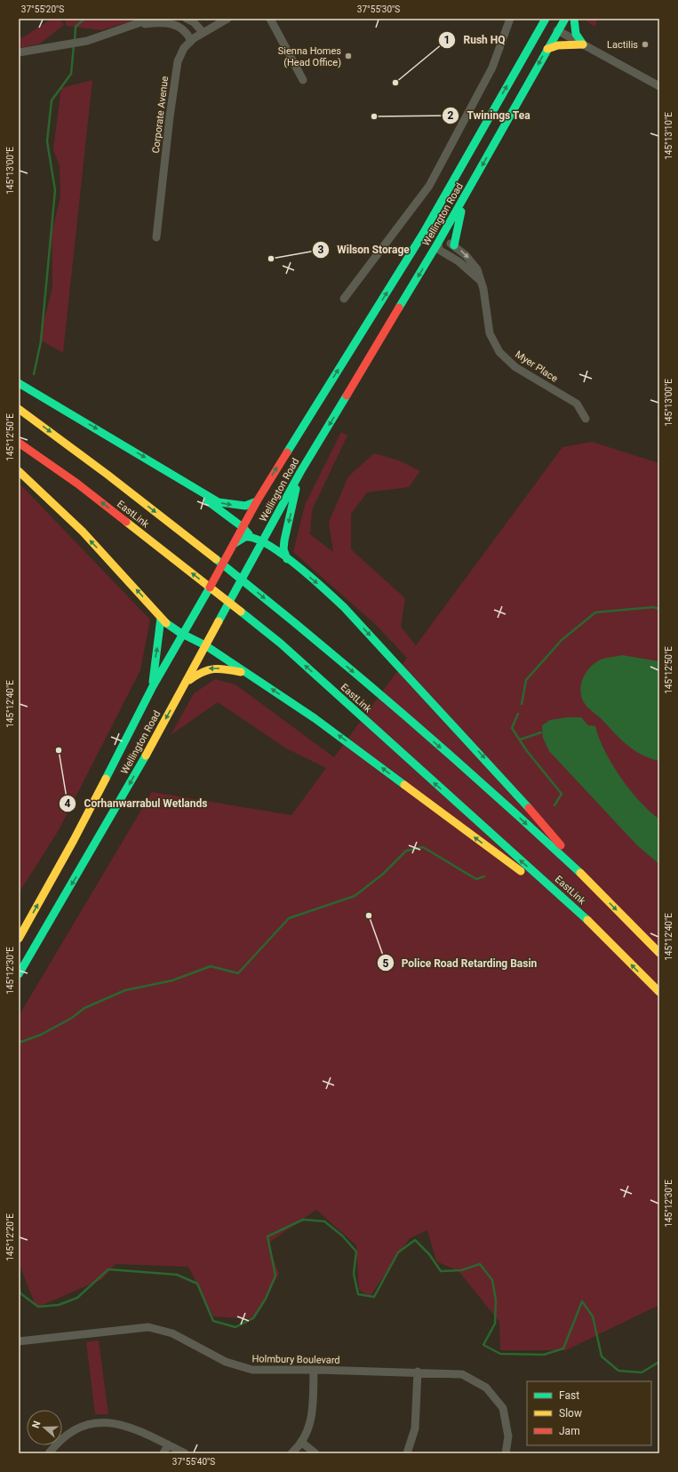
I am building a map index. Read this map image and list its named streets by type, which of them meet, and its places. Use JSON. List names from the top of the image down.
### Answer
{
  "streets": {
    "highway": ["Wellington Road", "EastLink"],
    "street": ["Corporate Avenue", "Myer Place", "Holmbury Boulevard"]
  },
  "places": [
    "Lactilis",
    "Sienna Homes (Head Office)",
    "Rush HQ",
    "Twinings Tea",
    "Wilson Storage",
    "Corhanwarrabul Wetlands",
    "Police Road Retarding Basin"
  ],
  "legend": ["Fast", "Slow", "Jam"],
  "north": "left",
  "coordinates": [
    "37°55'20\"S",
    "37°55'30\"S",
    "145°13'10\"E",
    "145°13'00\"E",
    "145°12'50\"E",
    "145°12'40\"E",
    "145°12'30\"E",
    "145°12'20\"E",
    "37°55'40\"S"
  ]
}
